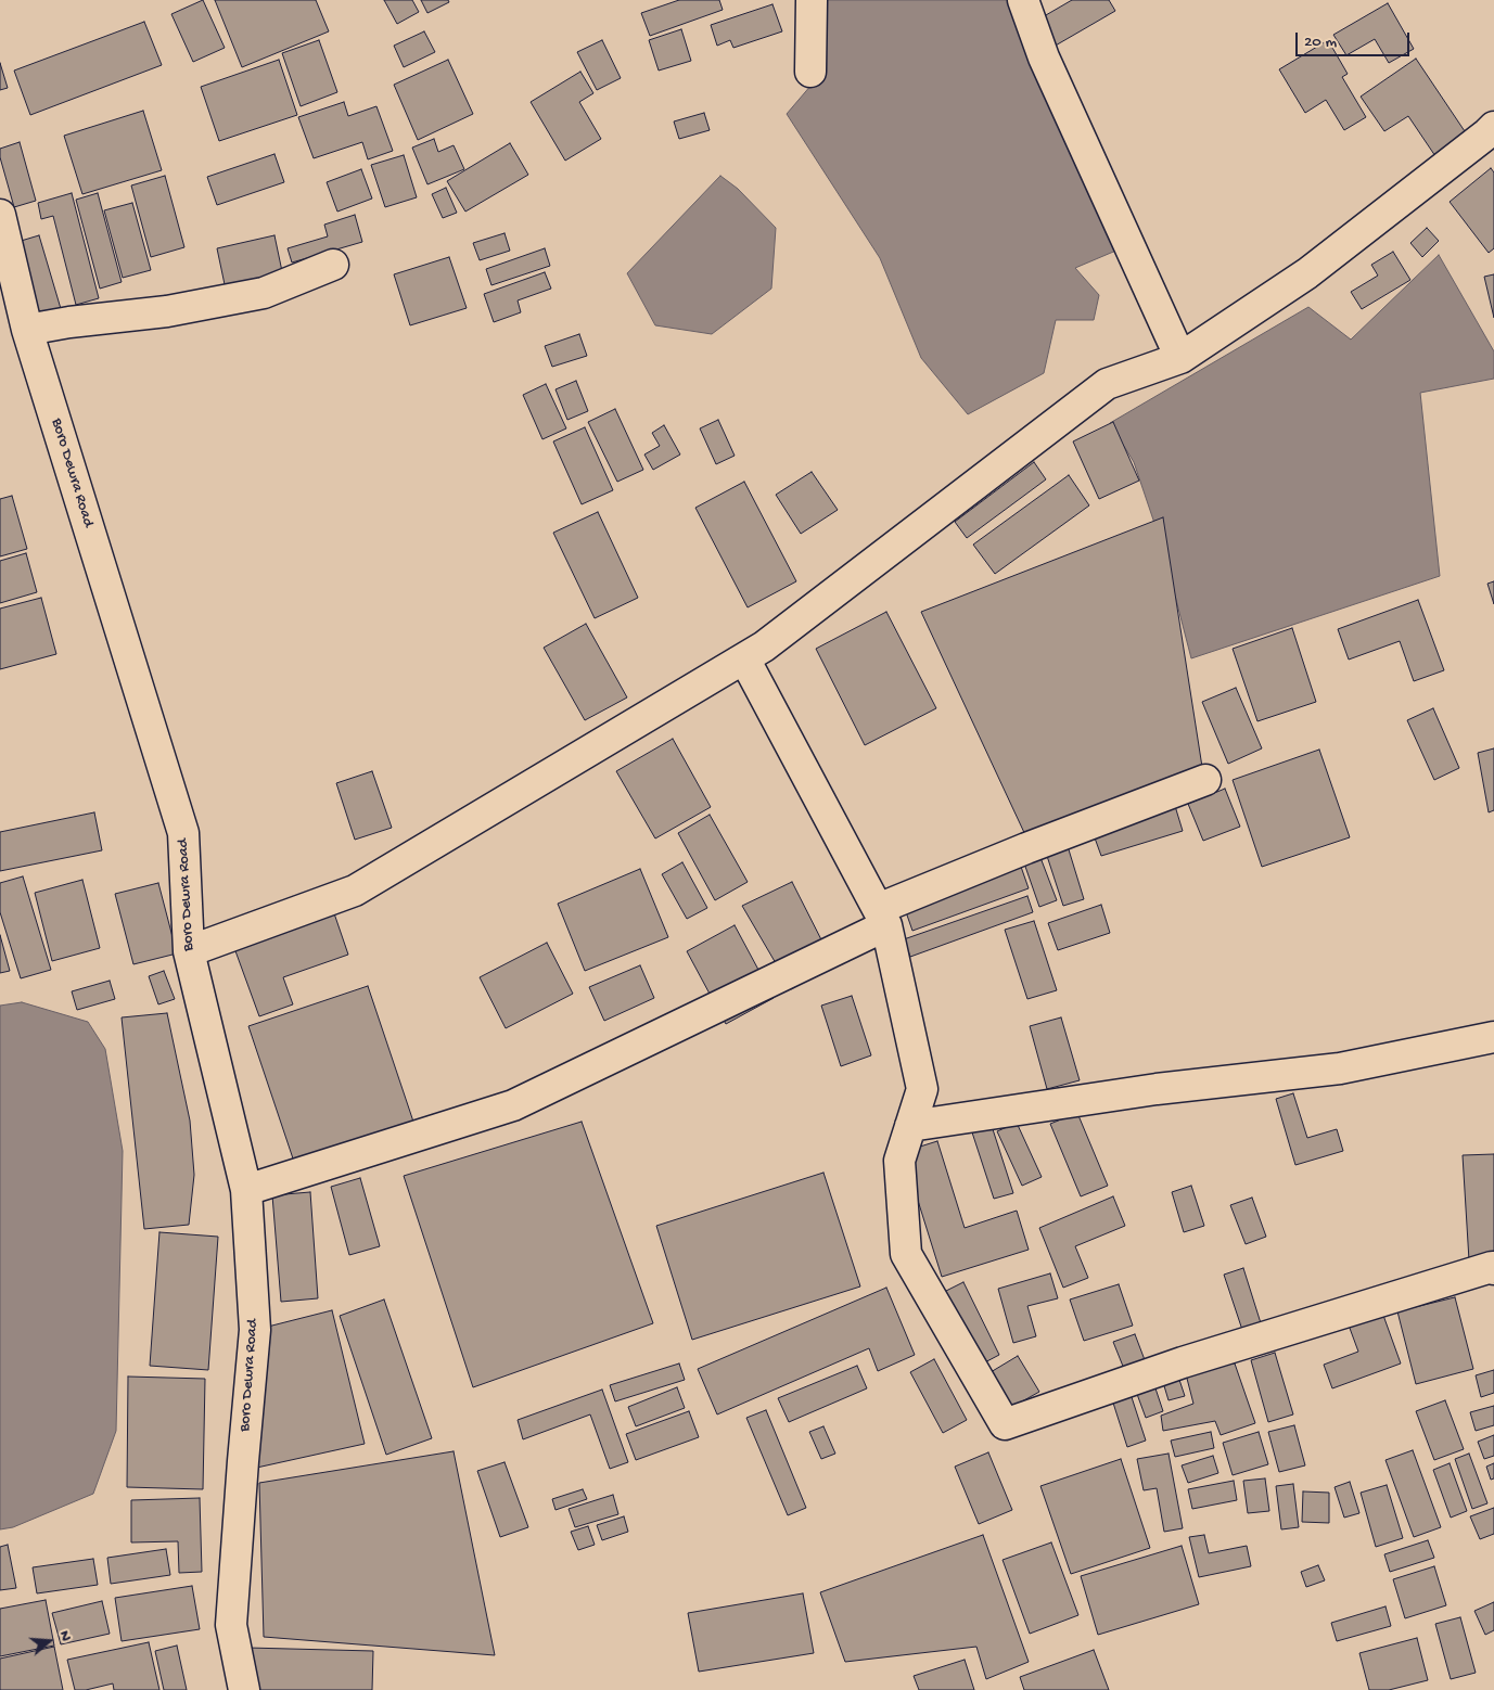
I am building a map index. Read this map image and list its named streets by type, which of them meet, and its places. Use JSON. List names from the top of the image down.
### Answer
{
  "streets": {
    "street": ["Boro Dewra Road"]
  },
  "scale_bar": "20 m",
  "north": "right"
}
